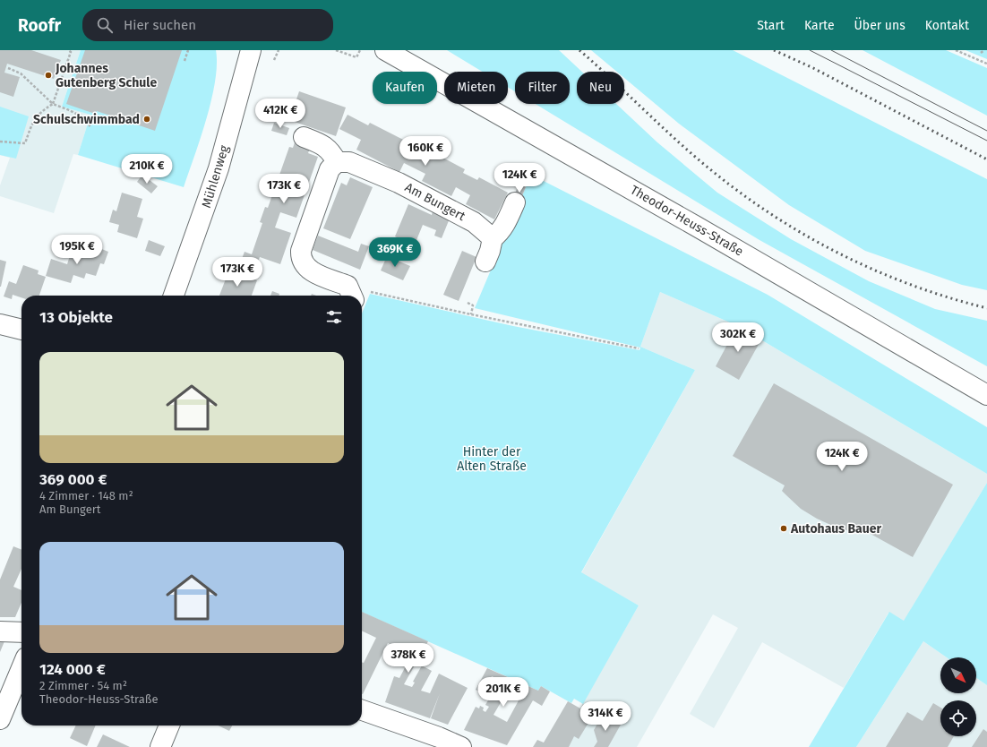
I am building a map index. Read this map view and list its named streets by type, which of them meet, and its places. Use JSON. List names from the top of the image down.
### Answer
{
  "streets": {
    "street": ["Mühlenweg", "Am Bungert", "Theodor-Heuss-Straße"]
  },
  "parks": ["Hinter der Alten Straße"],
  "places": ["Johannes Gutenberg Schule", "Schulschwimmbad", "Autohaus Bauer"],
  "north": "bottom right",
  "page": {
    "header": "Roofr",
    "search": "Hier suchen",
    "nav": [
      "Start",
      "Karte",
      "Über uns",
      "Kontakt"
    ],
    "chip": [
      "Kaufen",
      "Mieten",
      "Filter",
      "Neu"
    ],
    "price": [
      "412K €",
      "160K €",
      "210K €",
      "124K €",
      "173K €",
      "195K €",
      "369K €",
      "173K €",
      "302K €",
      "124K €",
      "378K €",
      "201K €",
      "314K €"
    ],
    "heading": "13 Objekte",
    "list": [
      {
        "name": "369 000 €",
        "note": "4 Zimmer · 148 m² · Am Bungert"
      },
      {
        "name": "124 000 €",
        "note": "2 Zimmer · 54 m² · Theodor-Heuss-Straße"
      }
    ]
  }
}
